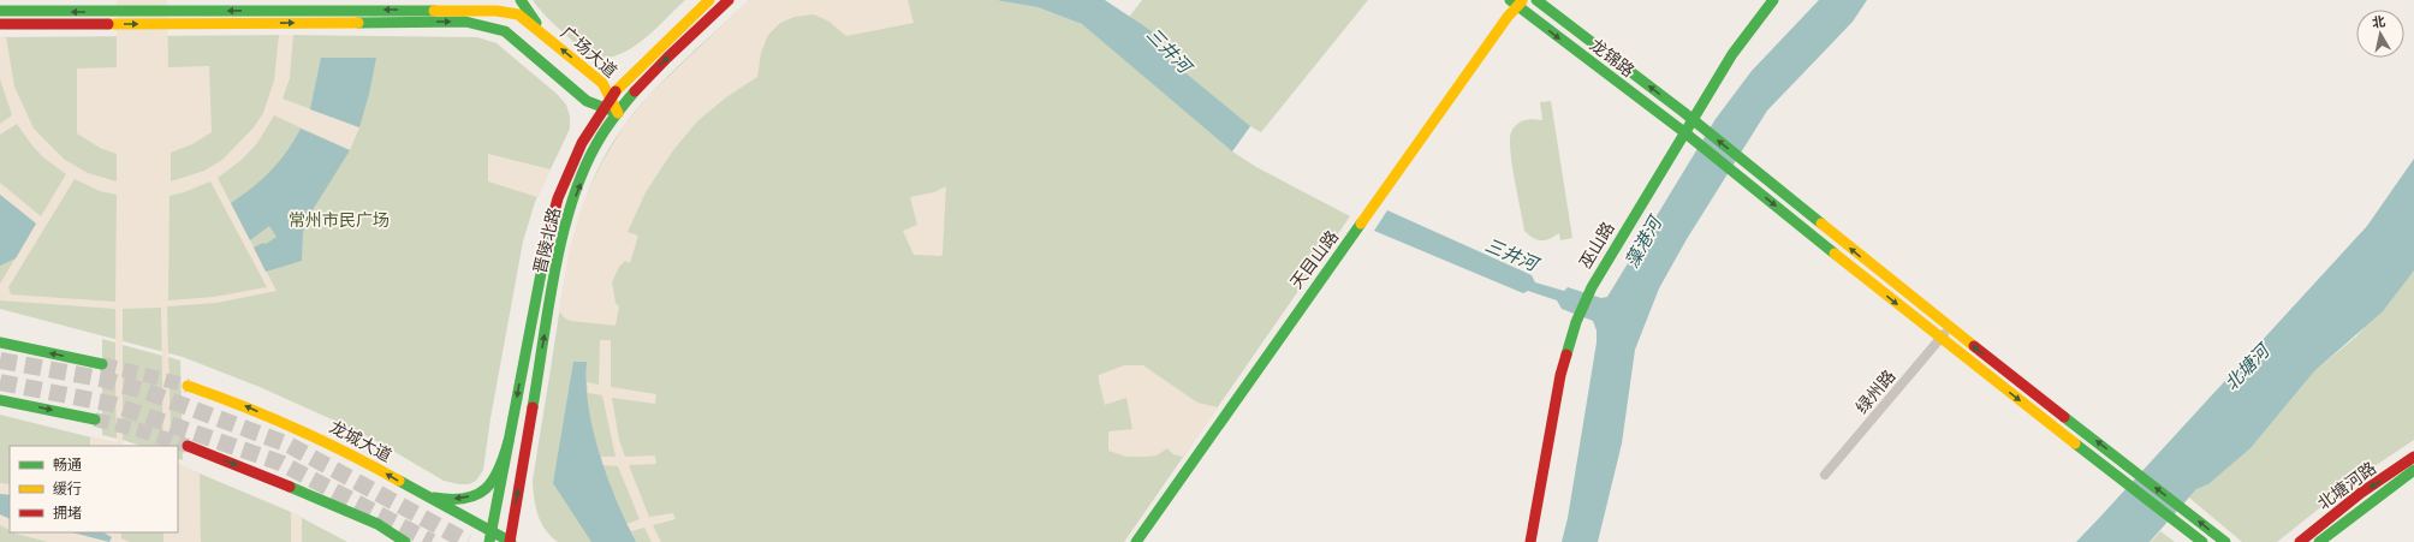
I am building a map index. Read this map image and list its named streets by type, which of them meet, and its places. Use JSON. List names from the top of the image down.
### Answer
{
  "streets": {
    "main road": [
      "广场大道",
      "龙锦路",
      "晋陵北路",
      "巫山路",
      "天目山路",
      "龙城大道",
      "北塘河路"
    ],
    "street": ["绿州路"]
  },
  "crossings": [
    ["广场大道", "晋陵北路"],
    ["龙锦路", "巫山路"],
    ["龙锦路", "天目山路"],
    ["龙锦路", "绿州路"],
    ["晋陵北路", "龙城大道"]
  ],
  "water": ["三井河", "藻港河", "北塘河"],
  "parks": ["常州市民广场"],
  "legend": ["畅通", "缓行", "拥堵"],
  "north": "top"
}
